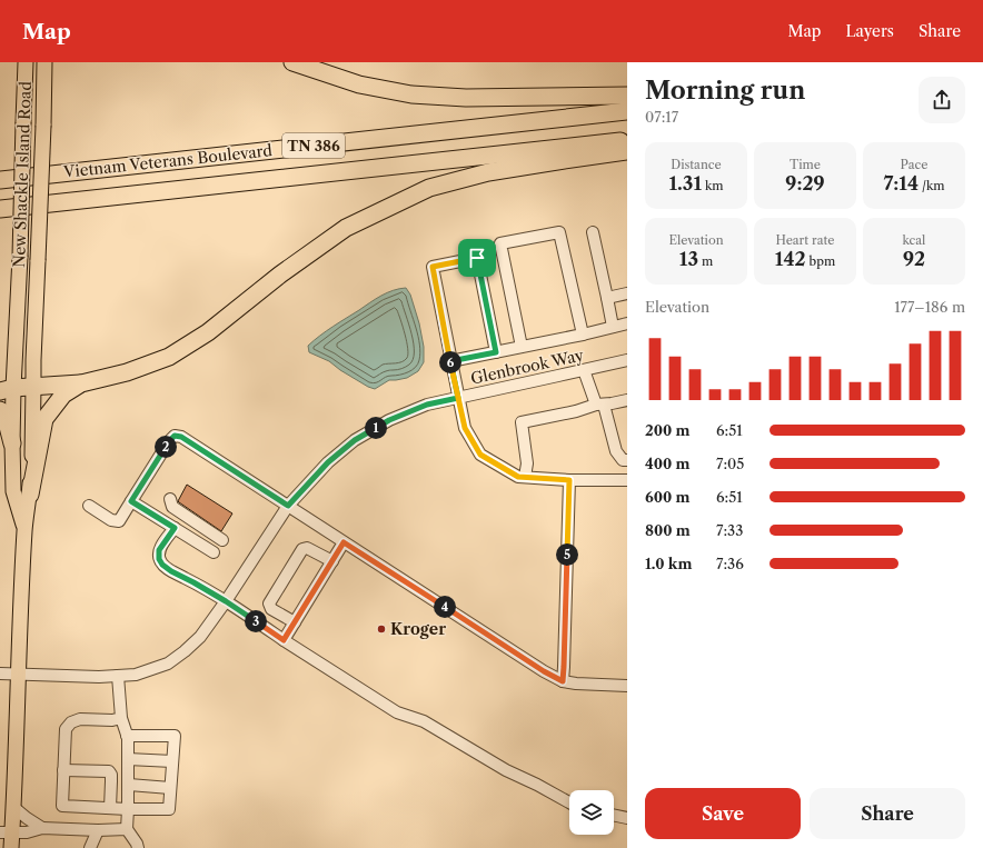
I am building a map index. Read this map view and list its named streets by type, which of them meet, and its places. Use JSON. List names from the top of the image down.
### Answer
{
  "streets": {
    "highway": ["TN 386", "Vietnam Veterans Boulevard"],
    "main road": ["New Shackle Island Road"],
    "street": ["Glenbrook Way"]
  },
  "crossings": [
    ["New Shackle Island Road", "Glenbrook Way"]
  ],
  "places": ["Kroger"],
  "page": {
    "header": "Map",
    "nav": ["Map", "Layers", "Share"],
    "heading": ["Morning run", "07:17"],
    "stats": [
      ["Distance", "1.31 km"],
      ["Time", "9:29"],
      ["Pace", "7:14 /km"],
      ["Elevation", "13 m"],
      ["Heart rate", "142 bpm"],
      ["kcal", "92"]
    ],
    "chart": ["Elevation", "177–186 m"],
    "pins": [
      "6",
      "1",
      "2",
      "5",
      "4",
      "3"
    ],
    "list": [
      {
        "name": "200 m",
        "note": "6:51"
      },
      {
        "name": "400 m",
        "note": "7:05"
      },
      {
        "name": "600 m",
        "note": "6:51"
      },
      {
        "name": "800 m",
        "note": "7:33"
      },
      {
        "name": "1.0 km",
        "note": "7:36"
      }
    ],
    "buttons": ["Save", "Share"]
  }
}
